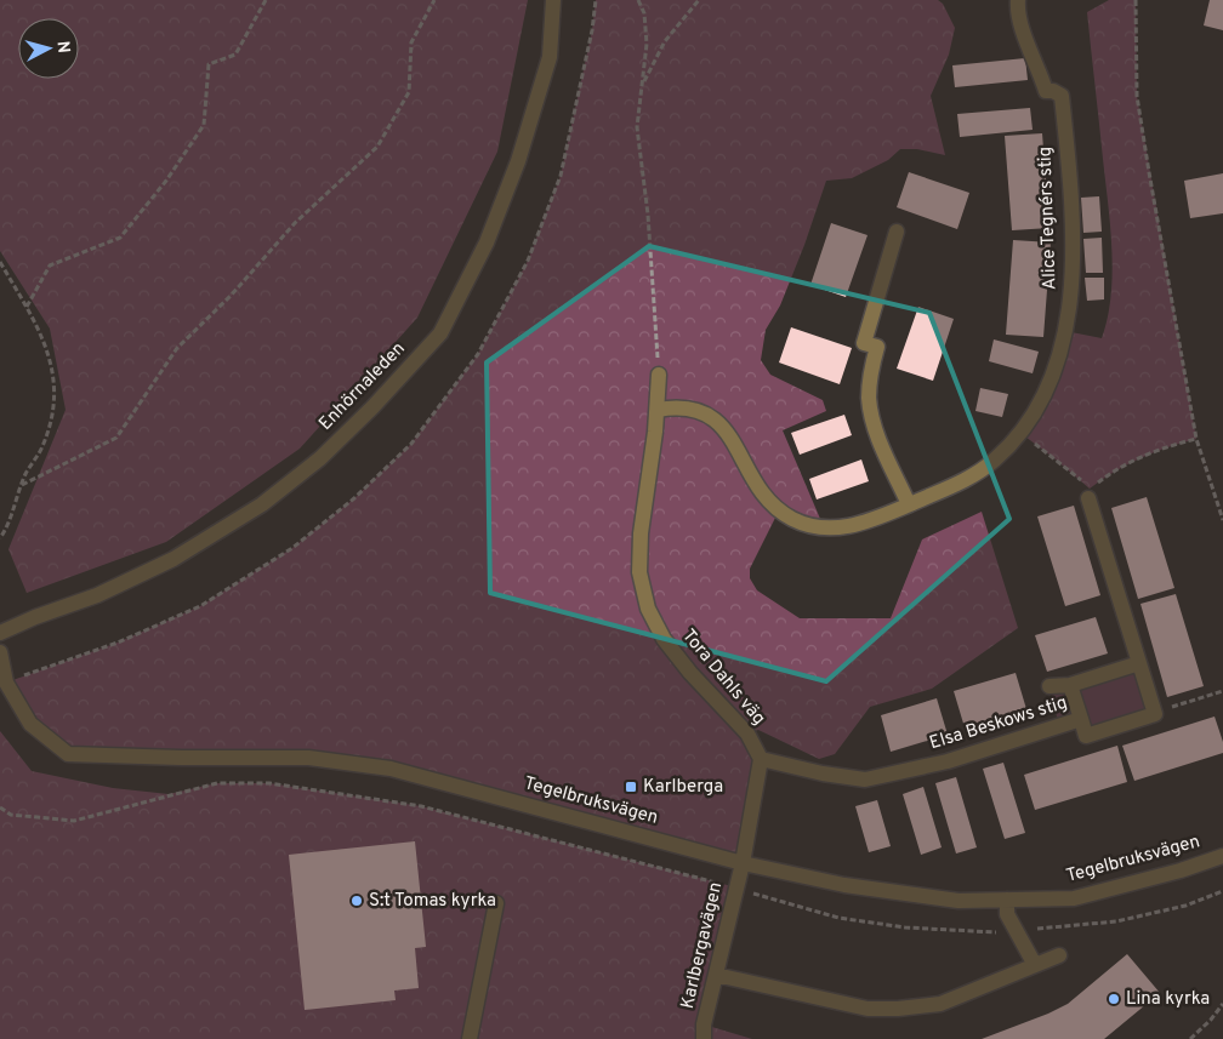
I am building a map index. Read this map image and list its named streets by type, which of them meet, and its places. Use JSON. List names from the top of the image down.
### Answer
{
  "streets": {
    "street": [
      "Alice Tegnérs stig",
      "Enhörnaleden",
      "Tora Dahls väg",
      "Elsa Beskows stig",
      "Tegelbruksvägen",
      "Karlbergavägen"
    ]
  },
  "crossings": [
    ["Alice Tegnérs stig", "Tora Dahls väg"],
    ["Tora Dahls väg", "Elsa Beskows stig"],
    ["Tegelbruksvägen", "Karlbergavägen"]
  ],
  "places": {
    "transit": ["Karlberga"],
    "other": ["S:t Tomas kyrka", "Lina kyrka"]
  },
  "north": "right"
}
